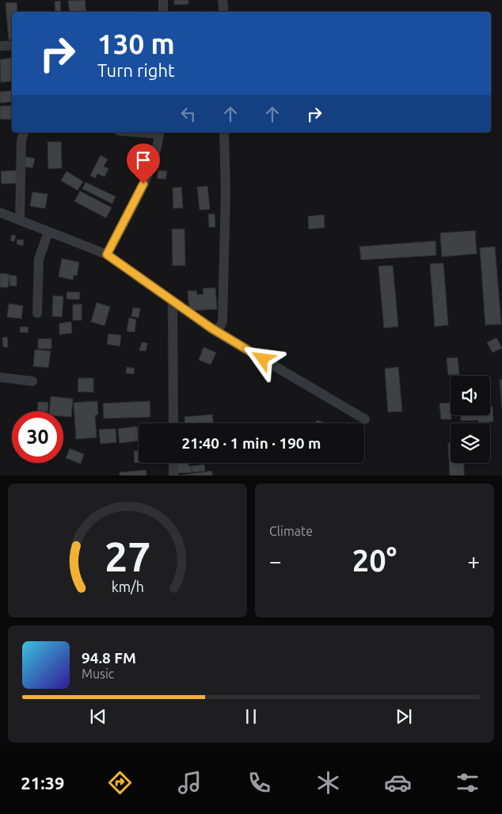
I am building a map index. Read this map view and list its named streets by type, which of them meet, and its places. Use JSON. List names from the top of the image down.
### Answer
{
  "page": {
    "turn": ["130 m", "Turn right"],
    "limit": "30",
    "trip": "21:40 · 1 min · 190 m",
    "tile": "Climate",
    "heat": ["−", "20°", "+"],
    "song": ["94.8 FM", "Music"],
    "tabs": "21:39",
    "gauge": ["27", "km/h"]
  }
}
